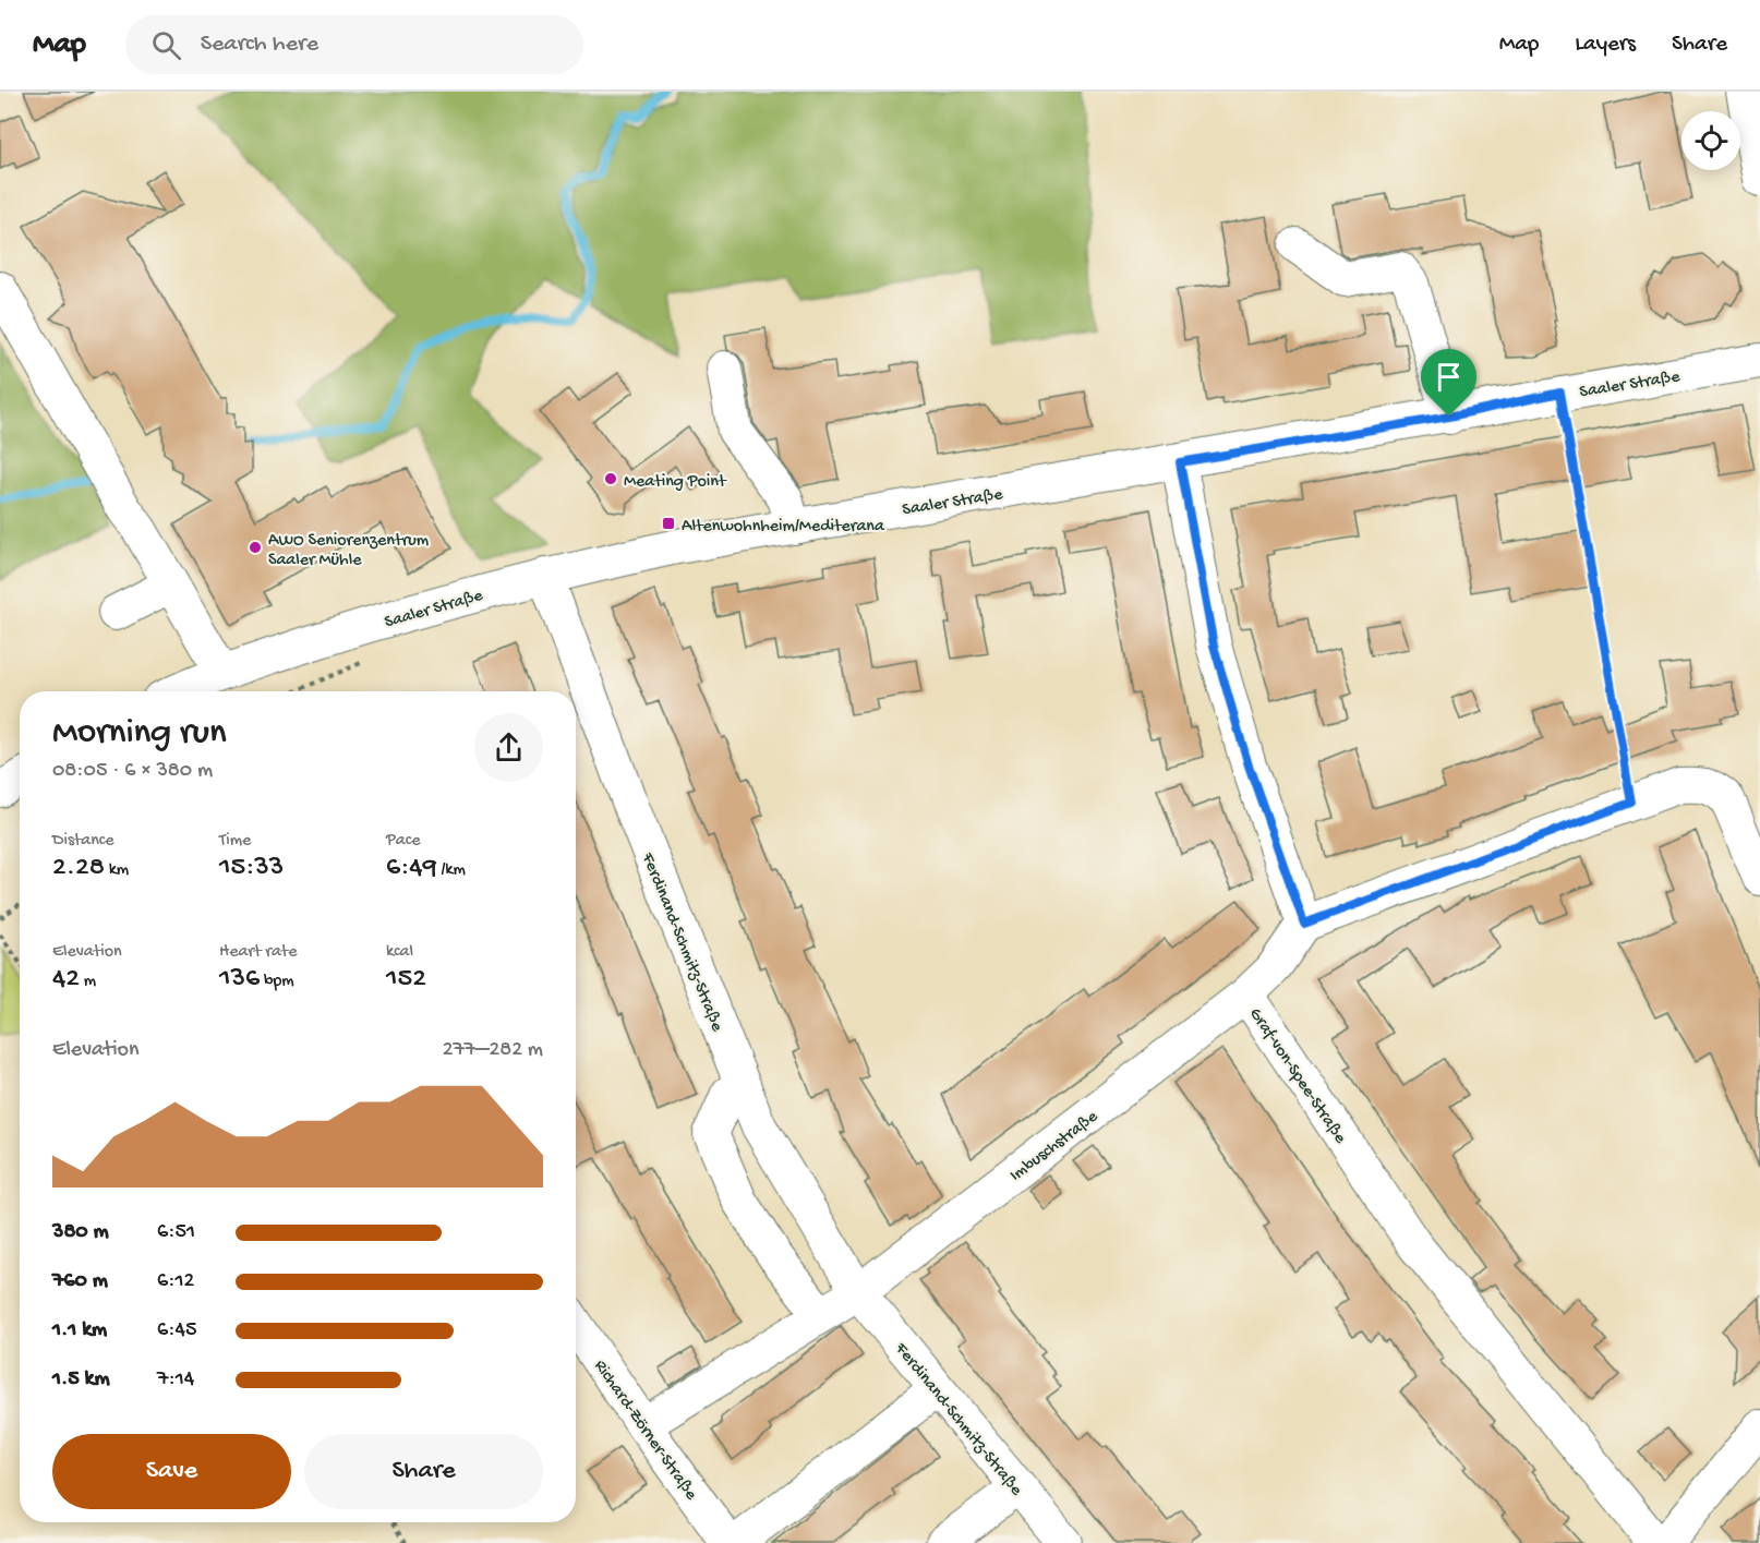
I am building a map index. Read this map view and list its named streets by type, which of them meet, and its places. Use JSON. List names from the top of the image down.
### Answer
{
  "streets": {
    "street": [
      "Saaler Straße",
      "Ferdinand-Schmitz-Straße",
      "Graf-von-Spee-Straße",
      "Imbuschstraße",
      "Richard-Zörner-Straße"
    ]
  },
  "crossings": [
    ["Saaler Straße", "Ferdinand-Schmitz-Straße"],
    ["Ferdinand-Schmitz-Straße", "Imbuschstraße"],
    ["Graf-von-Spee-Straße", "Imbuschstraße"]
  ],
  "places": {
    "other": ["Meating Point", "AWO Seniorenzentrum Saaler Mühle"],
    "transit": ["Altenwohnheim/Mediterana"]
  },
  "page": {
    "header": "Map",
    "search": "Search here",
    "nav": ["Map", "Layers", "Share"],
    "heading": ["Morning run", "08:05 · 6 × 380 m"],
    "stats": [
      ["Distance", "2.28 km"],
      ["Time", "15:33"],
      ["Pace", "6:49 /km"],
      ["Elevation", "42 m"],
      ["Heart rate", "136 bpm"],
      ["kcal", "152"]
    ],
    "chart": ["Elevation", "277–282 m"],
    "list": [
      {
        "name": "380 m",
        "note": "6:51"
      },
      {
        "name": "760 m",
        "note": "6:12"
      },
      {
        "name": "1.1 km",
        "note": "6:45"
      },
      {
        "name": "1.5 km",
        "note": "7:14"
      }
    ],
    "buttons": ["Save", "Share"]
  }
}
